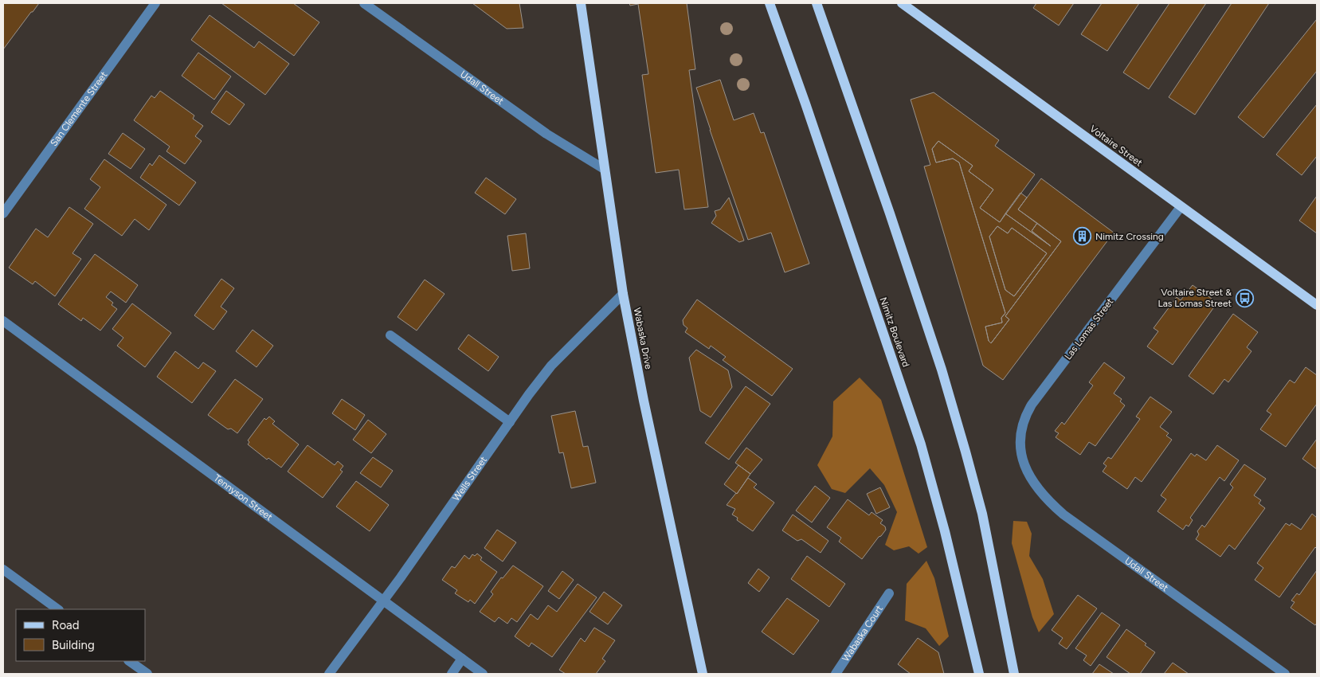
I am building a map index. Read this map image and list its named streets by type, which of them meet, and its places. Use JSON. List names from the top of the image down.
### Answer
{
  "streets": {
    "main road": ["Voltaire Street", "Nimitz Boulevard", "Wabaska Drive"],
    "street": [
      "Udall Street",
      "San Clemente Street",
      "Las Lomas Street",
      "Wells Street",
      "Tennyson Street",
      "Wabaska Court"
    ]
  },
  "crossings": [
    ["Udall Street", "Las Lomas Street"],
    ["Udall Street", "Wabaska Drive"],
    ["Voltaire Street", "Las Lomas Street"],
    ["Wabaska Drive", "Wells Street"],
    ["Wells Street", "Tennyson Street"]
  ],
  "places": {
    "building": ["Nimitz Crossing"],
    "bus stop": ["Voltaire Street & Las Lomas Street"]
  },
  "legend": ["Road", "Building"]
}
